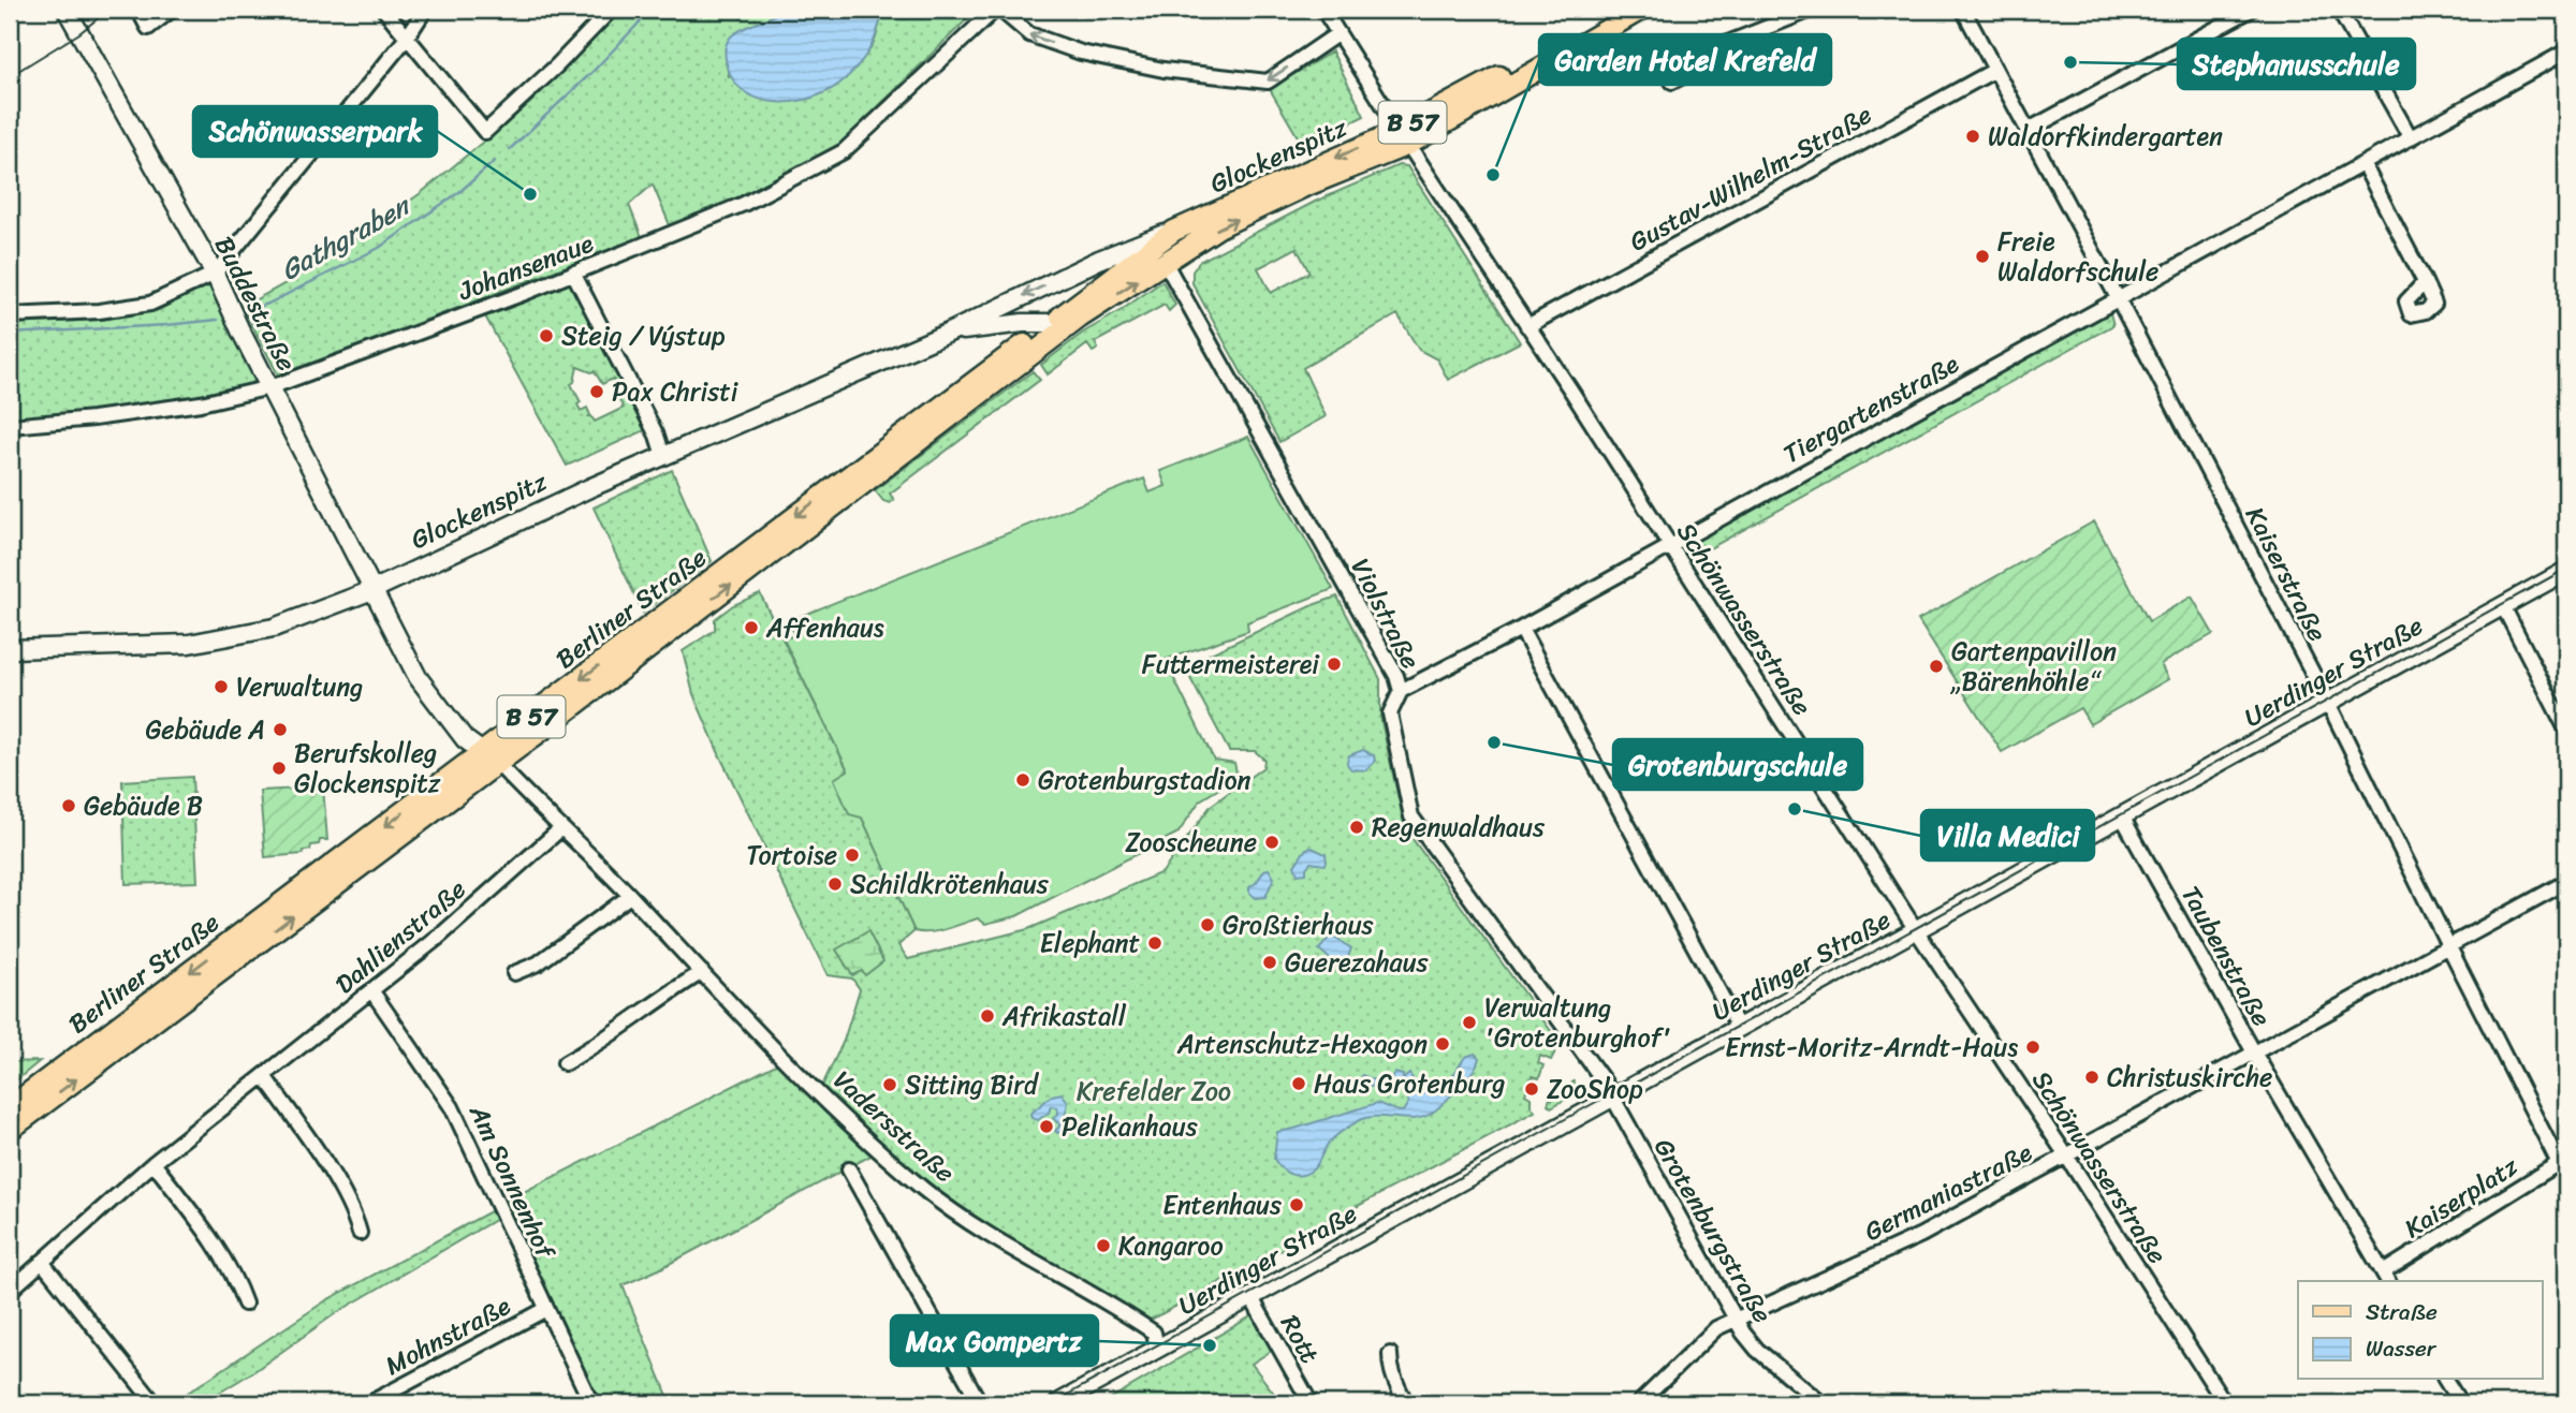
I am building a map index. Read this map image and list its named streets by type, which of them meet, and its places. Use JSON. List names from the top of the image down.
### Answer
{
  "streets": {
    "main road": [
      "B 57",
      "Glockenspitz",
      "Buddestraße",
      "Berliner Straße",
      "Uerdinger Straße",
      "Vadersstraße"
    ],
    "street": [
      "Gustav-Wilhelm-Straße",
      "Johansenaue",
      "Tiergartenstraße",
      "Kaiserstraße",
      "Violstraße",
      "Schönwasserstraße",
      "Dahlienstraße",
      "Taubenstraße",
      "Am Sonnenhof",
      "Germaniastraße",
      "Kaiserplatz",
      "Grotenburgstraße",
      "Mohnstraße",
      "Rott"
    ]
  },
  "crossings": [
    ["Glockenspitz", "Buddestraße"],
    ["Glockenspitz", "Berliner Straße"],
    ["Glockenspitz", "Violstraße"],
    ["Glockenspitz", "Schönwasserstraße"],
    ["Glockenspitz", "Vadersstraße"],
    ["Gustav-Wilhelm-Straße", "Kaiserstraße"],
    ["Gustav-Wilhelm-Straße", "Schönwasserstraße"],
    ["Johansenaue", "Buddestraße"],
    ["Buddestraße", "Vadersstraße"],
    ["Tiergartenstraße", "Kaiserstraße"],
    ["Tiergartenstraße", "Violstraße"],
    ["Tiergartenstraße", "Schönwasserstraße"],
    ["Kaiserstraße", "Uerdinger Straße"],
    ["Kaiserstraße", "Germaniastraße"],
    ["Kaiserstraße", "Kaiserplatz"],
    ["Berliner Straße", "Violstraße"],
    ["Berliner Straße", "Vadersstraße"],
    ["Violstraße", "Uerdinger Straße"],
    ["Violstraße", "Grotenburgstraße"],
    ["Schönwasserstraße", "Uerdinger Straße"],
    ["Schönwasserstraße", "Germaniastraße"],
    ["Uerdinger Straße", "Taubenstraße"],
    ["Uerdinger Straße", "Vadersstraße"],
    ["Uerdinger Straße", "Grotenburgstraße"],
    ["Uerdinger Straße", "Rott"],
    ["Dahlienstraße", "Vadersstraße"],
    ["Dahlienstraße", "Am Sonnenhof"],
    ["Taubenstraße", "Germaniastraße"],
    ["Taubenstraße", "Kaiserplatz"],
    ["Am Sonnenhof", "Mohnstraße"],
    ["Germaniastraße", "Grotenburgstraße"]
  ],
  "water": ["Gathgraben"],
  "parks": ["Krefelder Zoo"],
  "places": [
    "Stephanusschule",
    "Waldorfkindergarten",
    "Garden Hotel Krefeld",
    "Schönwasserpark",
    "Freie Waldorfschule",
    "Steig / Výstup",
    "Pax Christi",
    "Affenhaus",
    "Futtermeisterei",
    "Gartenpavillon „Bärenhöhle“",
    "Verwaltung",
    "Gebäude A",
    "Grotenburgschule",
    "Berufskolleg Glockenspitz",
    "Grotenburgstadion",
    "Gebäude B",
    "Villa Medici",
    "Regenwaldhaus",
    "Zooscheune",
    "Tortoise",
    "Schildkrötenhaus",
    "Großtierhaus",
    "Elephant",
    "Guerezahaus",
    "Afrikastall",
    "Verwaltung 'Grotenburghof'",
    "Artenschutz-Hexagon",
    "Ernst-Moritz-Arndt-Haus",
    "Christuskirche",
    "Haus Grotenburg",
    "Sitting Bird",
    "ZooShop",
    "Pelikanhaus",
    "Entenhaus",
    "Kangaroo",
    "Max Gompertz"
  ],
  "legend": ["Straße", "Wasser"]
}
